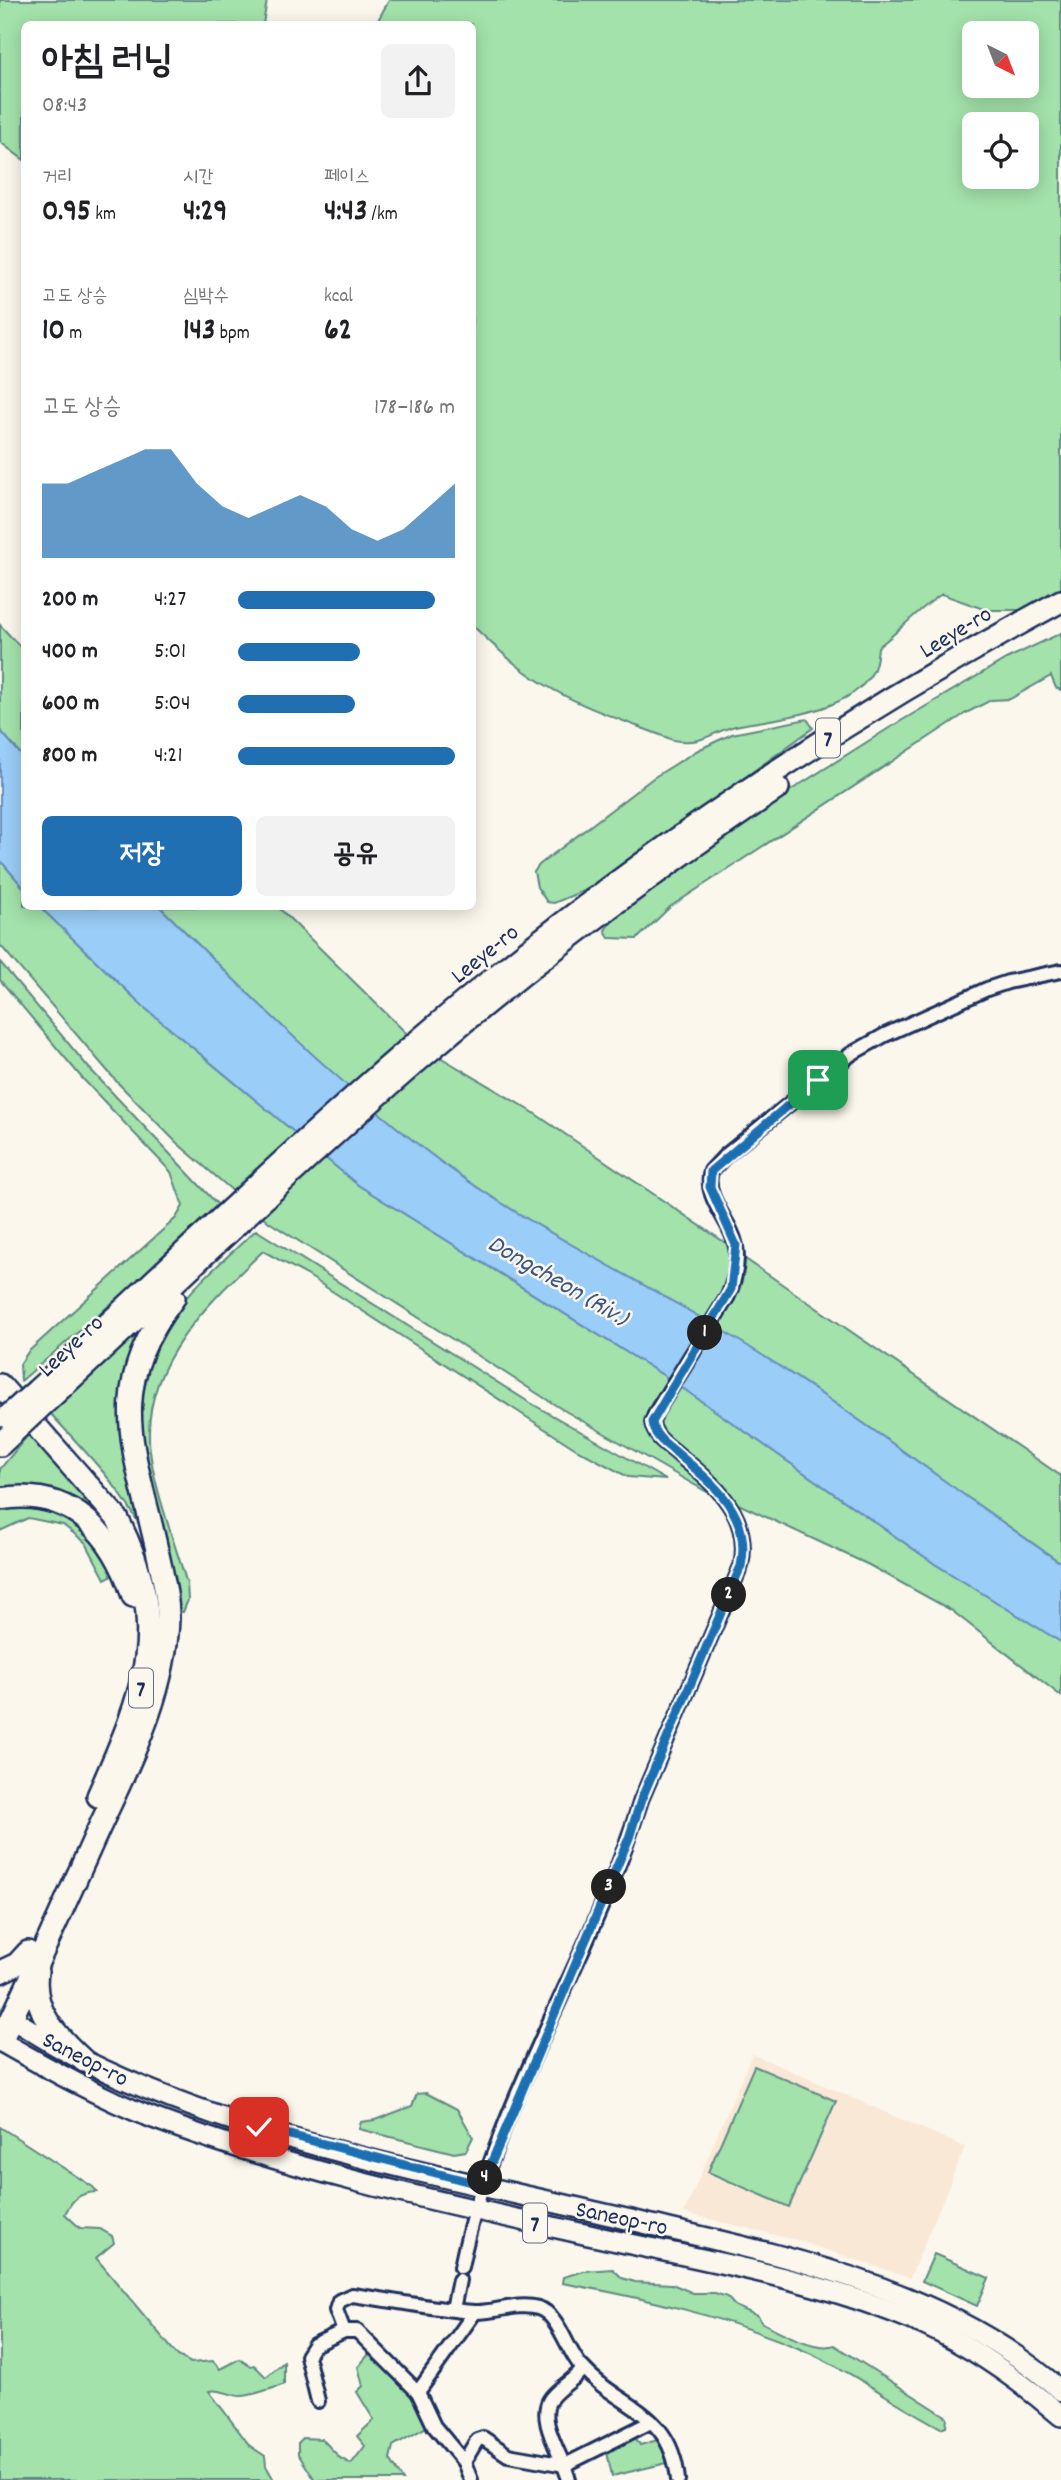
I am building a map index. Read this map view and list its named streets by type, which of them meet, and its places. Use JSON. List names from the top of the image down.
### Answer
{
  "streets": {
    "highway": ["Leeye-ro", "7"],
    "main road": ["Saneop-ro"]
  },
  "crossings": [
    ["Leeye-ro", "7"],
    ["7", "Saneop-ro"]
  ],
  "water": ["Dongcheon (Riv.)"],
  "north": "bottom right",
  "page": {
    "heading": ["아침 러닝", "08:43"],
    "stats": [
      ["거리", "0.95 km"],
      ["시간", "4:29"],
      ["페이스", "4:43 /km"],
      ["고도 상승", "10 m"],
      ["심박수", "143 bpm"],
      ["kcal", "62"]
    ],
    "chart": ["고도 상승", "178–186 m"],
    "list": [
      {
        "name": "200 m",
        "note": "4:27"
      },
      {
        "name": "400 m",
        "note": "5:01"
      },
      {
        "name": "600 m",
        "note": "5:04"
      },
      {
        "name": "800 m",
        "note": "4:21"
      }
    ],
    "buttons": ["저장", "공유"],
    "pins": [
      "1",
      "2",
      "3",
      "4"
    ]
  }
}
